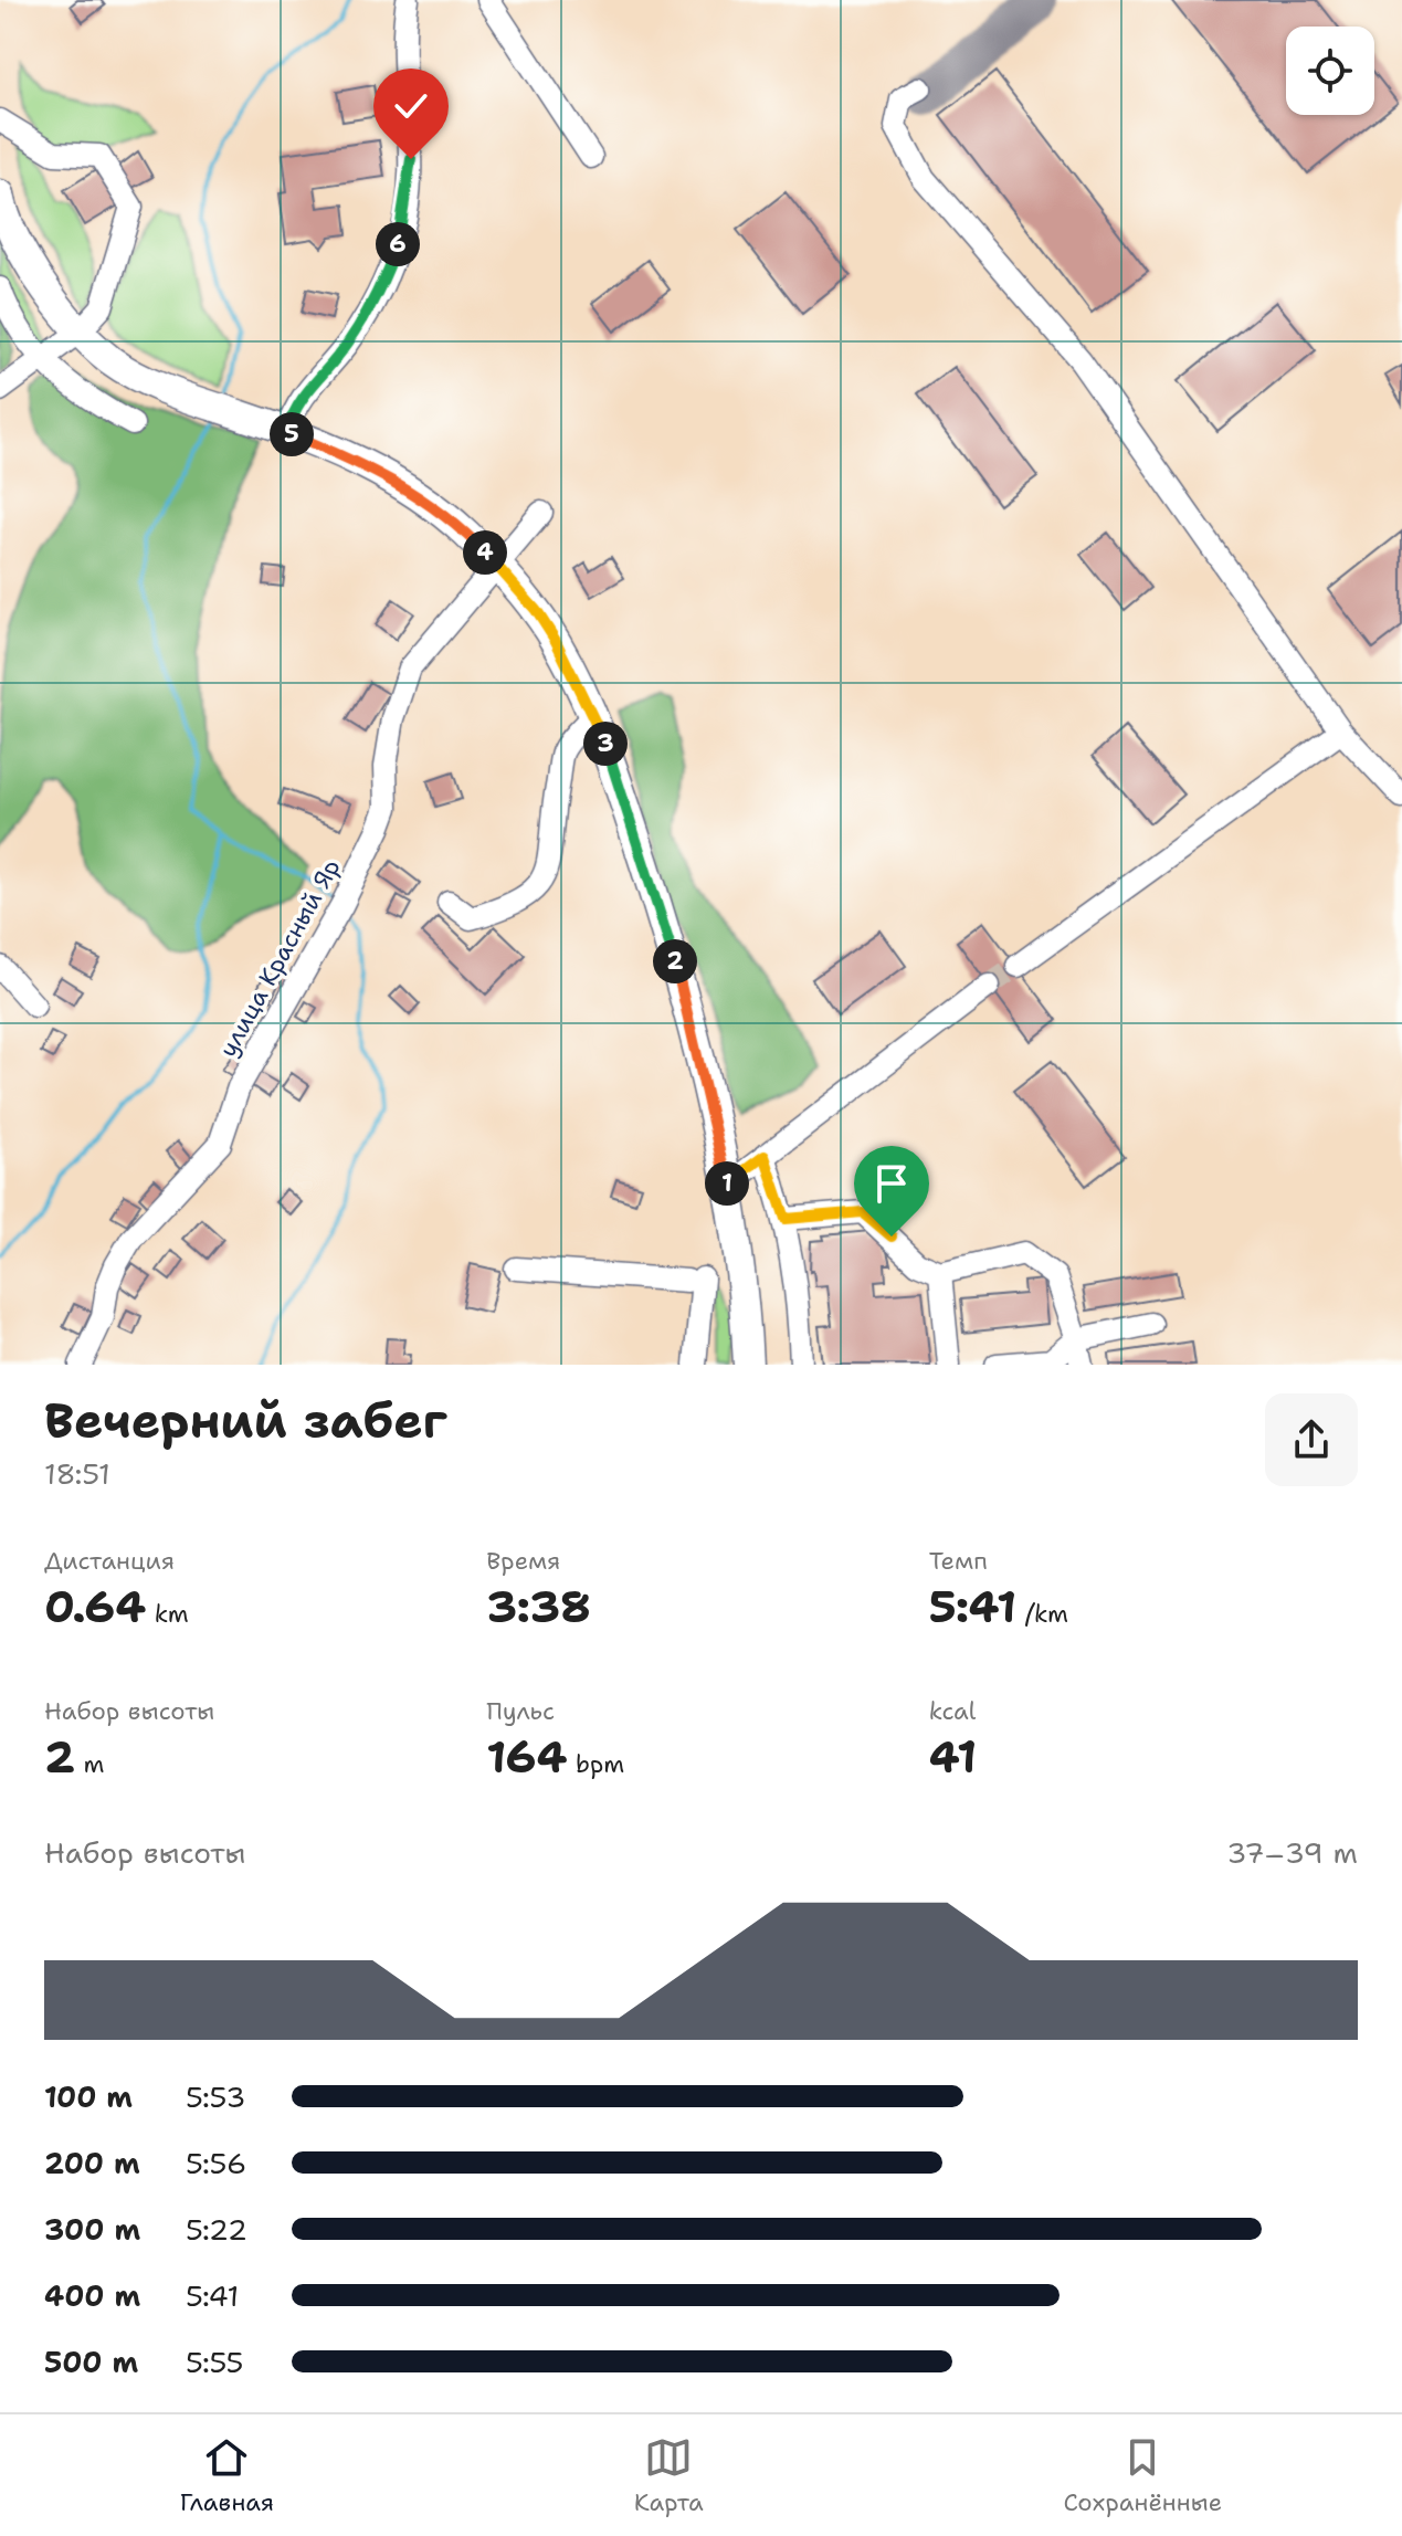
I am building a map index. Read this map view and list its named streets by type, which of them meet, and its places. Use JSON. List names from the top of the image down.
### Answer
{
  "streets": {
    "street": ["улица Красный Яр"]
  },
  "page": {
    "pins": [
      "6",
      "5",
      "4",
      "3",
      "2",
      "1"
    ],
    "heading": ["Вечерний забег", "18:51"],
    "stats": [
      ["Дистанция", "0.64 km"],
      ["Время", "3:38"],
      ["Темп", "5:41 /km"],
      ["Набор высоты", "2 m"],
      ["Пульс", "164 bpm"],
      ["kcal", "41"]
    ],
    "chart": ["Набор высоты", "37–39 m"],
    "list": [
      {
        "name": "100 m",
        "note": "5:53"
      },
      {
        "name": "200 m",
        "note": "5:56"
      },
      {
        "name": "300 m",
        "note": "5:22"
      },
      {
        "name": "400 m",
        "note": "5:41"
      },
      {
        "name": "500 m",
        "note": "5:55"
      }
    ],
    "tabs": ["Главная", "Карта", "Сохранённые"]
  }
}
